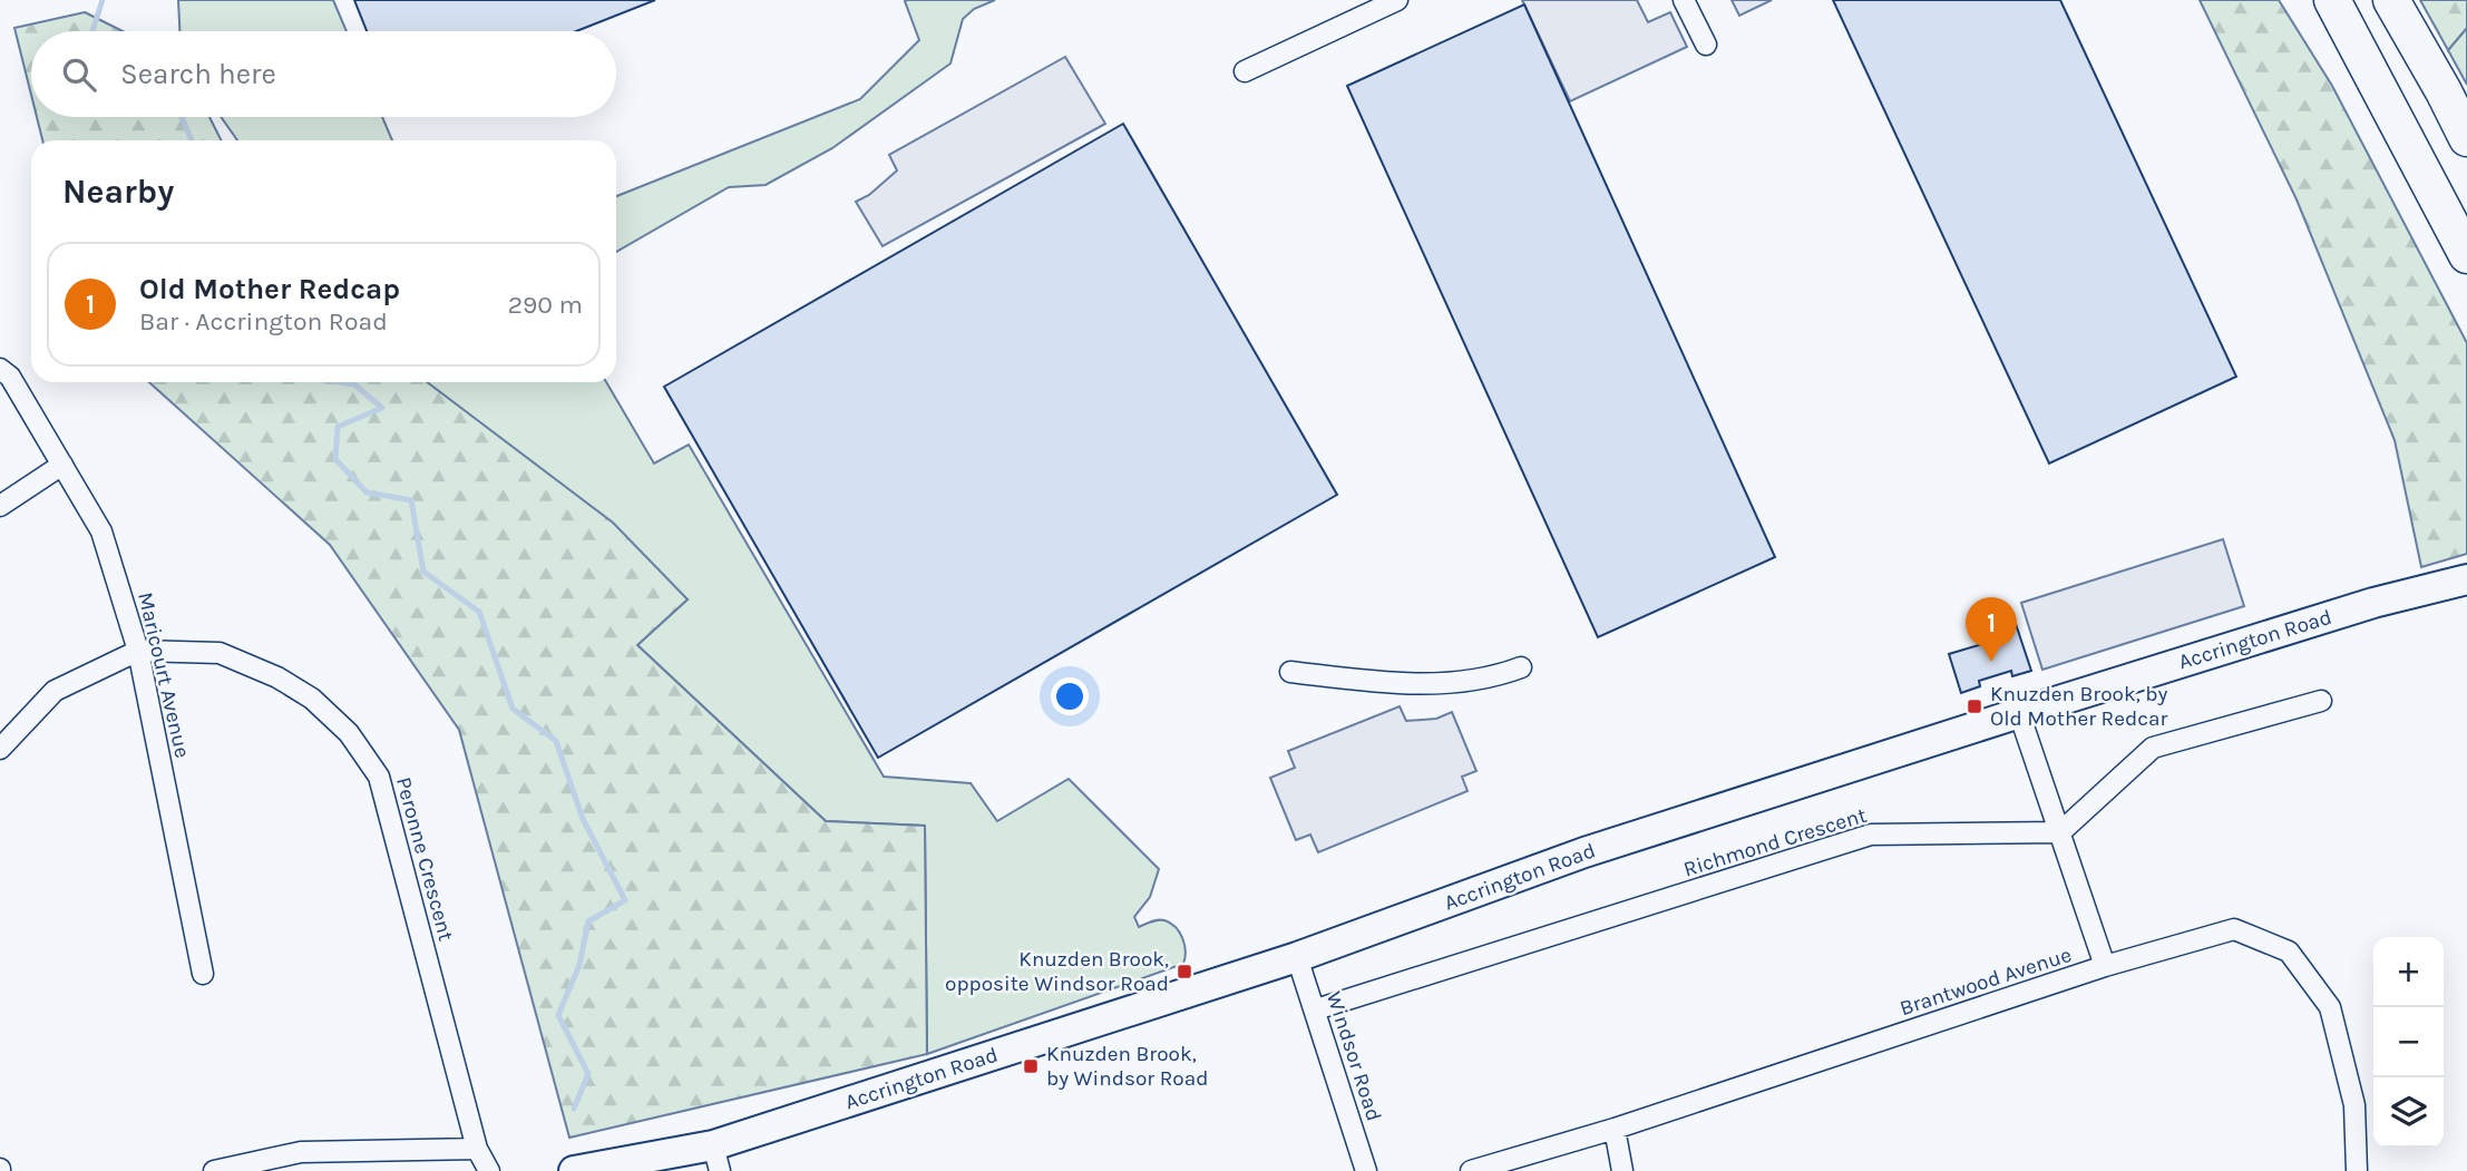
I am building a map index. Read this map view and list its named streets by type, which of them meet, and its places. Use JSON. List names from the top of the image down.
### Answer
{
  "streets": {
    "main road": ["Accrington Road"],
    "street": [
      "Maricourt Avenue",
      "Richmond Crescent",
      "Peronne Crescent",
      "Brantwood Avenue",
      "Windsor Road"
    ]
  },
  "crossings": [
    ["Accrington Road", "Windsor Road"],
    ["Maricourt Avenue", "Peronne Crescent"],
    ["Richmond Crescent", "Windsor Road"]
  ],
  "places": {
    "transit": ["Knuzden Brook, by Old Mother Redcar", "Knuzden Brook, opposite Windsor Road", "Knuzden Brook, by Windsor Road"]
  },
  "page": {
    "search": "Search here",
    "heading": "Nearby",
    "list": [
      {
        "mark": "1",
        "name": "Old Mother Redcap",
        "note": "Bar · Accrington Road",
        "value": "290 m"
      }
    ],
    "pins": "1",
    "map_buttons": ["+", "−"]
  }
}
